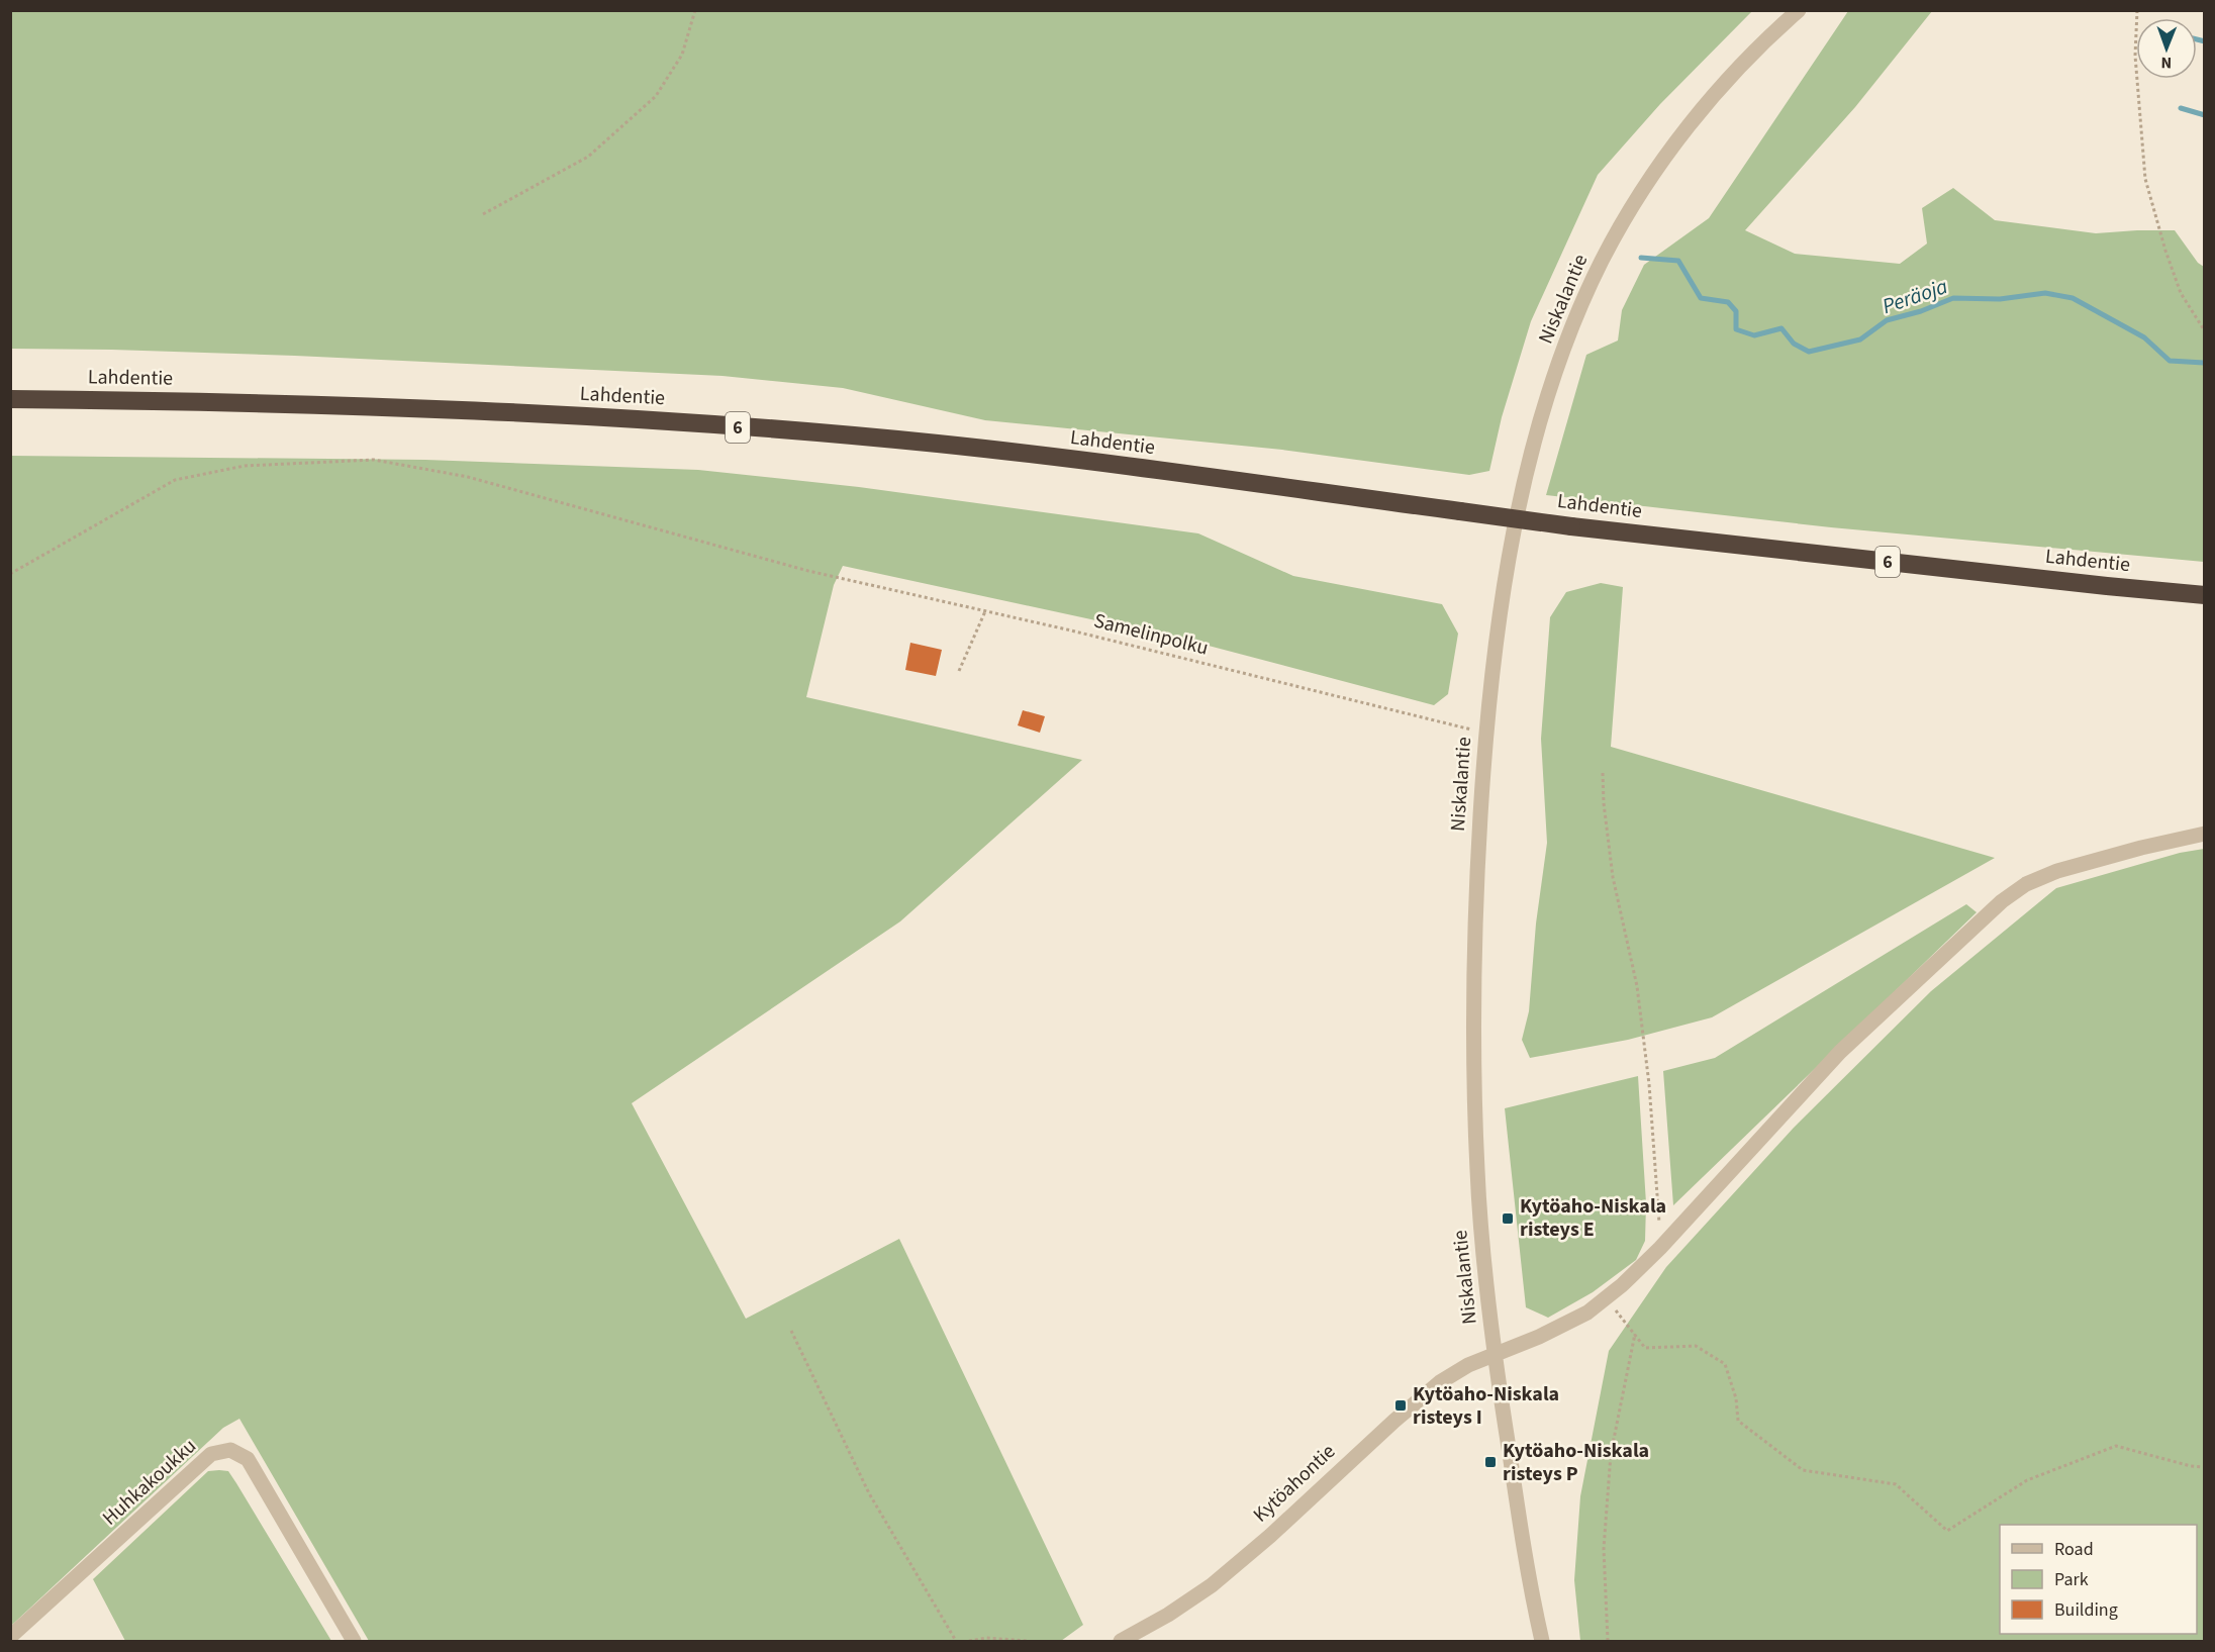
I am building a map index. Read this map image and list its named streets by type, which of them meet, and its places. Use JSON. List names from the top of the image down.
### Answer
{
  "streets": {
    "highway": ["Lahdentie", "6"],
    "street": ["Niskalantie", "Huhkakoukku", "Kytöahontie"],
    "path": ["Samelinpolku"]
  },
  "crossings": [
    ["Niskalantie", "Samelinpolku"],
    ["Niskalantie", "Kytöahontie"]
  ],
  "water": ["Peräoja"],
  "places": {
    "transit": ["Kytöaho-Niskala risteys E", "Kytöaho-Niskala risteys I", "Kytöaho-Niskala risteys P"]
  },
  "legend": ["Road", "Park", "Building"],
  "north": "bottom"
}
